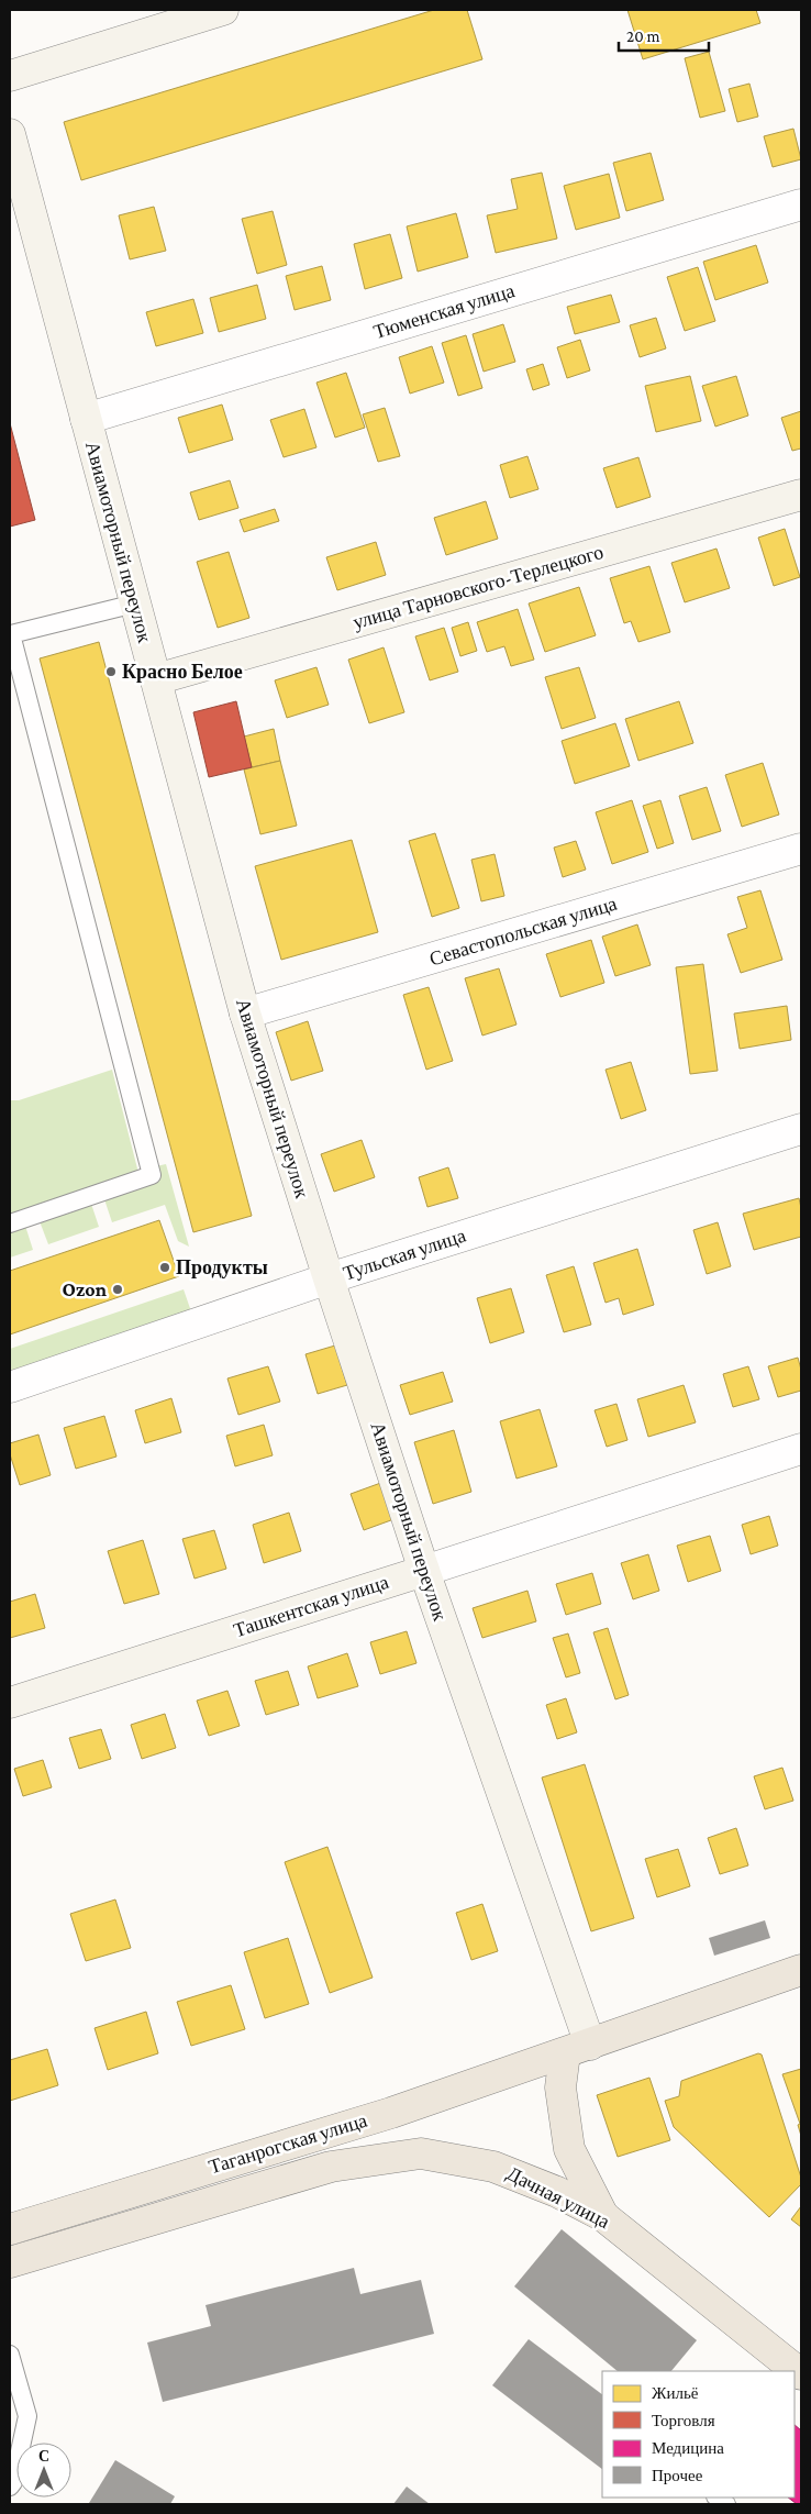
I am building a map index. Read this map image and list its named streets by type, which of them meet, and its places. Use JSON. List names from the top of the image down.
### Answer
{
  "streets": {
    "main road": ["Таганрогская улица", "Дачная улица"],
    "street": [
      "Тюменская улица",
      "Авиамоторный переулок",
      "улица Тарновского-Терлецкого",
      "Севастопольская улица",
      "Тульская улица",
      "Ташкентская улица"
    ]
  },
  "crossings": [
    ["Тюменская улица", "Авиамоторный переулок"],
    ["Авиамоторный переулок", "улица Тарновского-Терлецкого"],
    ["Авиамоторный переулок", "Севастопольская улица"],
    ["Авиамоторный переулок", "Тульская улица"],
    ["Авиамоторный переулок", "Ташкентская улица"],
    ["Авиамоторный переулок", "Таганрогская улица"],
    ["Таганрогская улица", "Дачная улица"]
  ],
  "places": ["Красно Белое", "Продукты", "Ozon"],
  "legend": [
    "Жильё",
    "Торговля",
    "Медицина",
    "Прочее"
  ],
  "scale_bar": "20 m",
  "north": "top"
}
